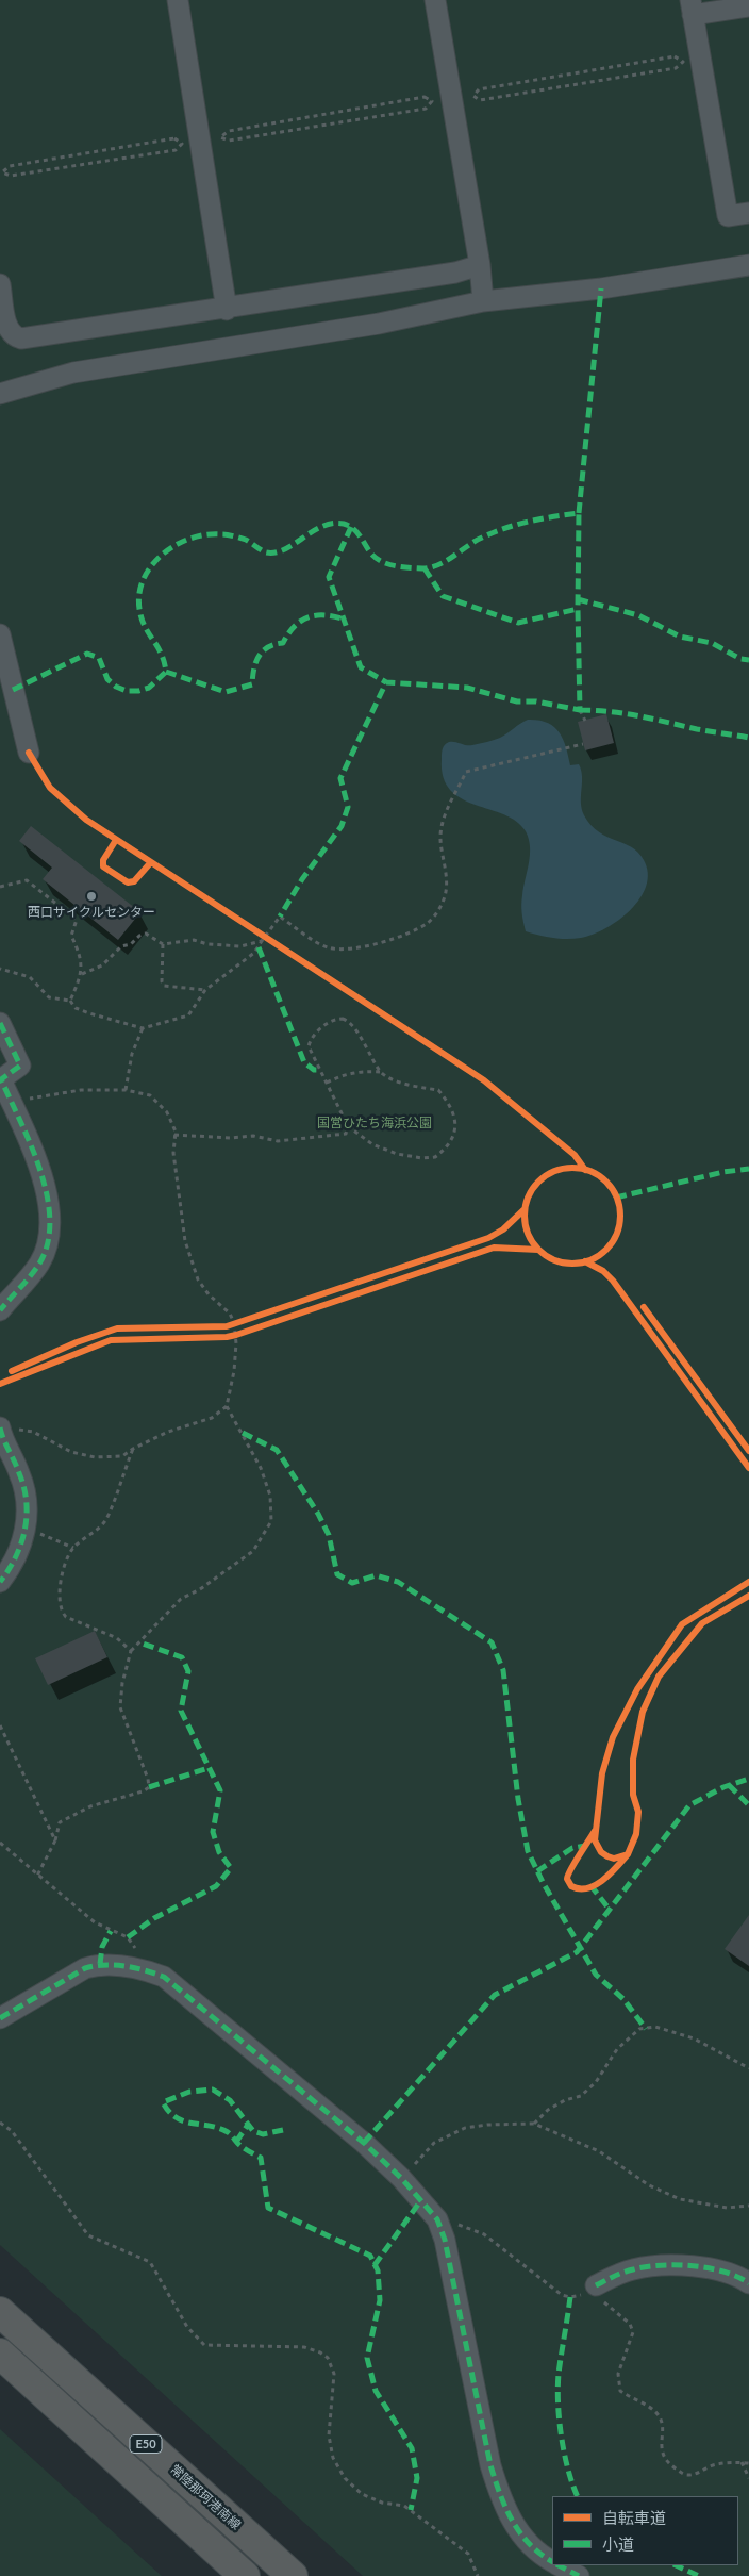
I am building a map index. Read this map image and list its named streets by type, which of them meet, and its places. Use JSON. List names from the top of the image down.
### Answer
{
  "streets": {
    "highway": ["E50", "常陸那珂港南線"]
  },
  "parks": ["国営ひたち海浜公園"],
  "places": ["西口サイクルセンター"],
  "legend": ["自転車道", "小道"]
}
